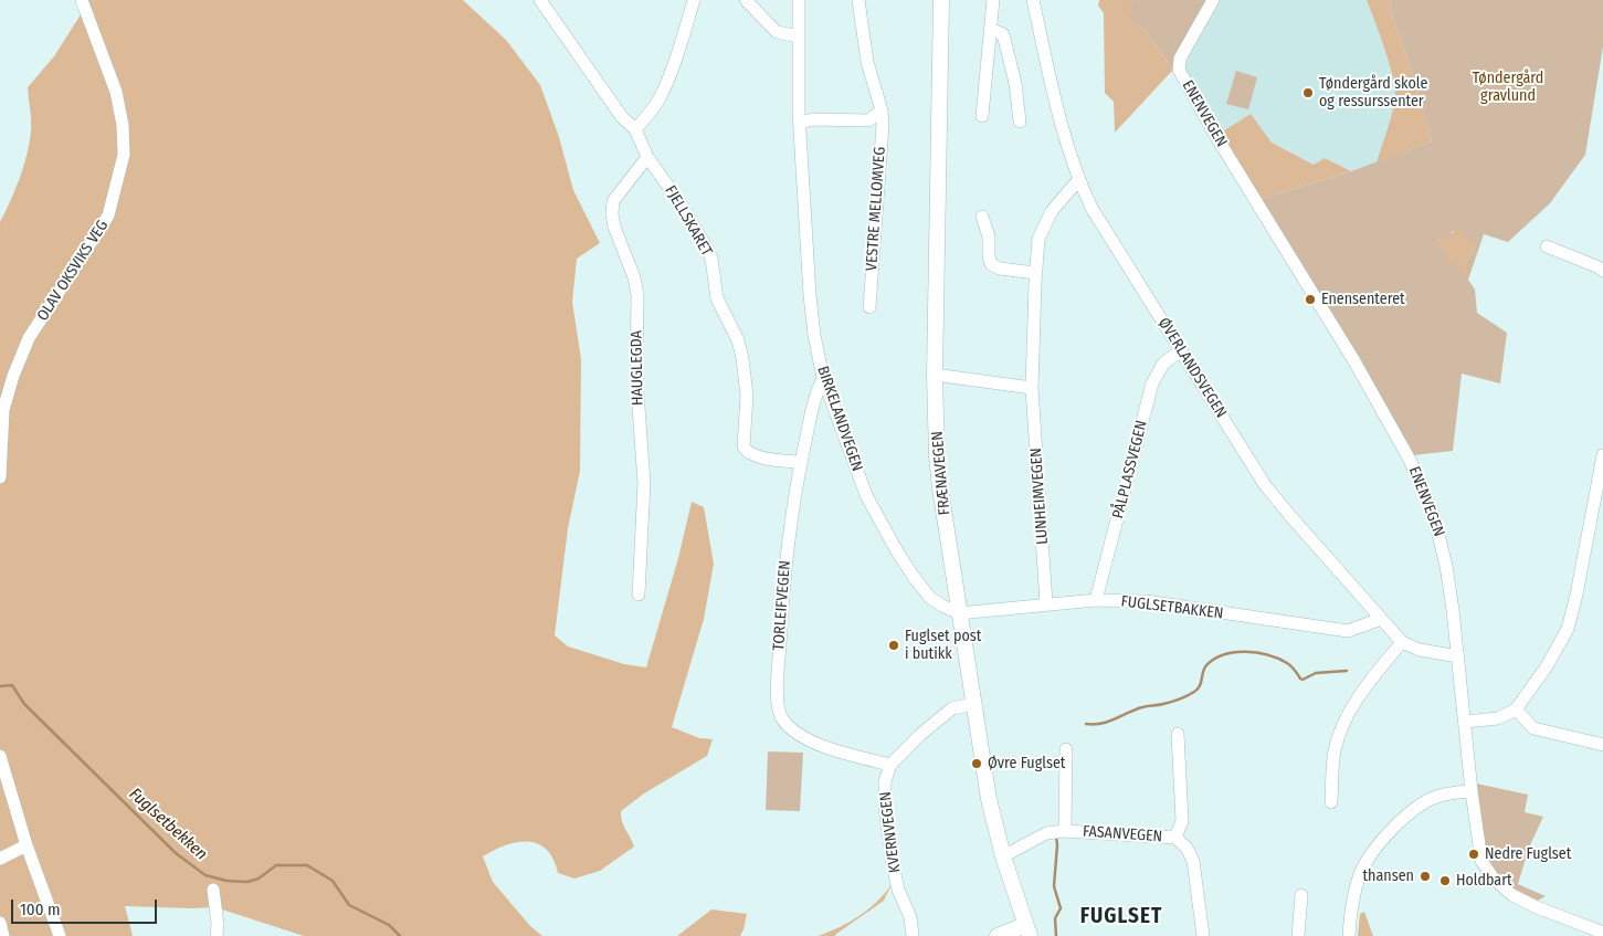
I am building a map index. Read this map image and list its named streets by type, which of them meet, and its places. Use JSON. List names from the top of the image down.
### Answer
{
  "streets": {
    "main road": ["FRÆNAVEGEN"],
    "street": [
      "ENENVEGEN",
      "VESTRE MELLOMVEG",
      "FJELLSKARET",
      "OLAV OKSVIKS VEG",
      "HAUGLEGDA",
      "ØVERLANDSVEGEN",
      "BIRKELANDVEGEN",
      "PÅLPLASSVEGEN",
      "LUNHEIMVEGEN",
      "TORLEIFVEGEN",
      "FUGLSETBAKKEN",
      "KVERNVEGEN",
      "FASANVEGEN"
    ]
  },
  "crossings": [
    ["ENENVEGEN", "ØVERLANDSVEGEN"],
    ["FJELLSKARET", "HAUGLEGDA"],
    ["FJELLSKARET", "TORLEIFVEGEN"],
    ["ØVERLANDSVEGEN", "PÅLPLASSVEGEN"],
    ["ØVERLANDSVEGEN", "LUNHEIMVEGEN"],
    ["ØVERLANDSVEGEN", "FUGLSETBAKKEN"],
    ["BIRKELANDVEGEN", "FRÆNAVEGEN"],
    ["BIRKELANDVEGEN", "TORLEIFVEGEN"],
    ["BIRKELANDVEGEN", "FUGLSETBAKKEN"],
    ["PÅLPLASSVEGEN", "FUGLSETBAKKEN"],
    ["FRÆNAVEGEN", "FUGLSETBAKKEN"],
    ["FRÆNAVEGEN", "FASANVEGEN"],
    ["LUNHEIMVEGEN", "FUGLSETBAKKEN"],
    ["TORLEIFVEGEN", "KVERNVEGEN"]
  ],
  "districts": ["FUGLSET"],
  "water": ["Fuglsetbekken"],
  "parks": ["Tøndergård gravlund"],
  "places": [
    "Tøndergård skole og ressurssenter",
    "Enensenteret",
    "Fuglset post i butikk",
    "Øvre Fuglset",
    "Nedre Fuglset",
    "thansen",
    "Holdbart"
  ],
  "scale_bar": "100 m"
}
